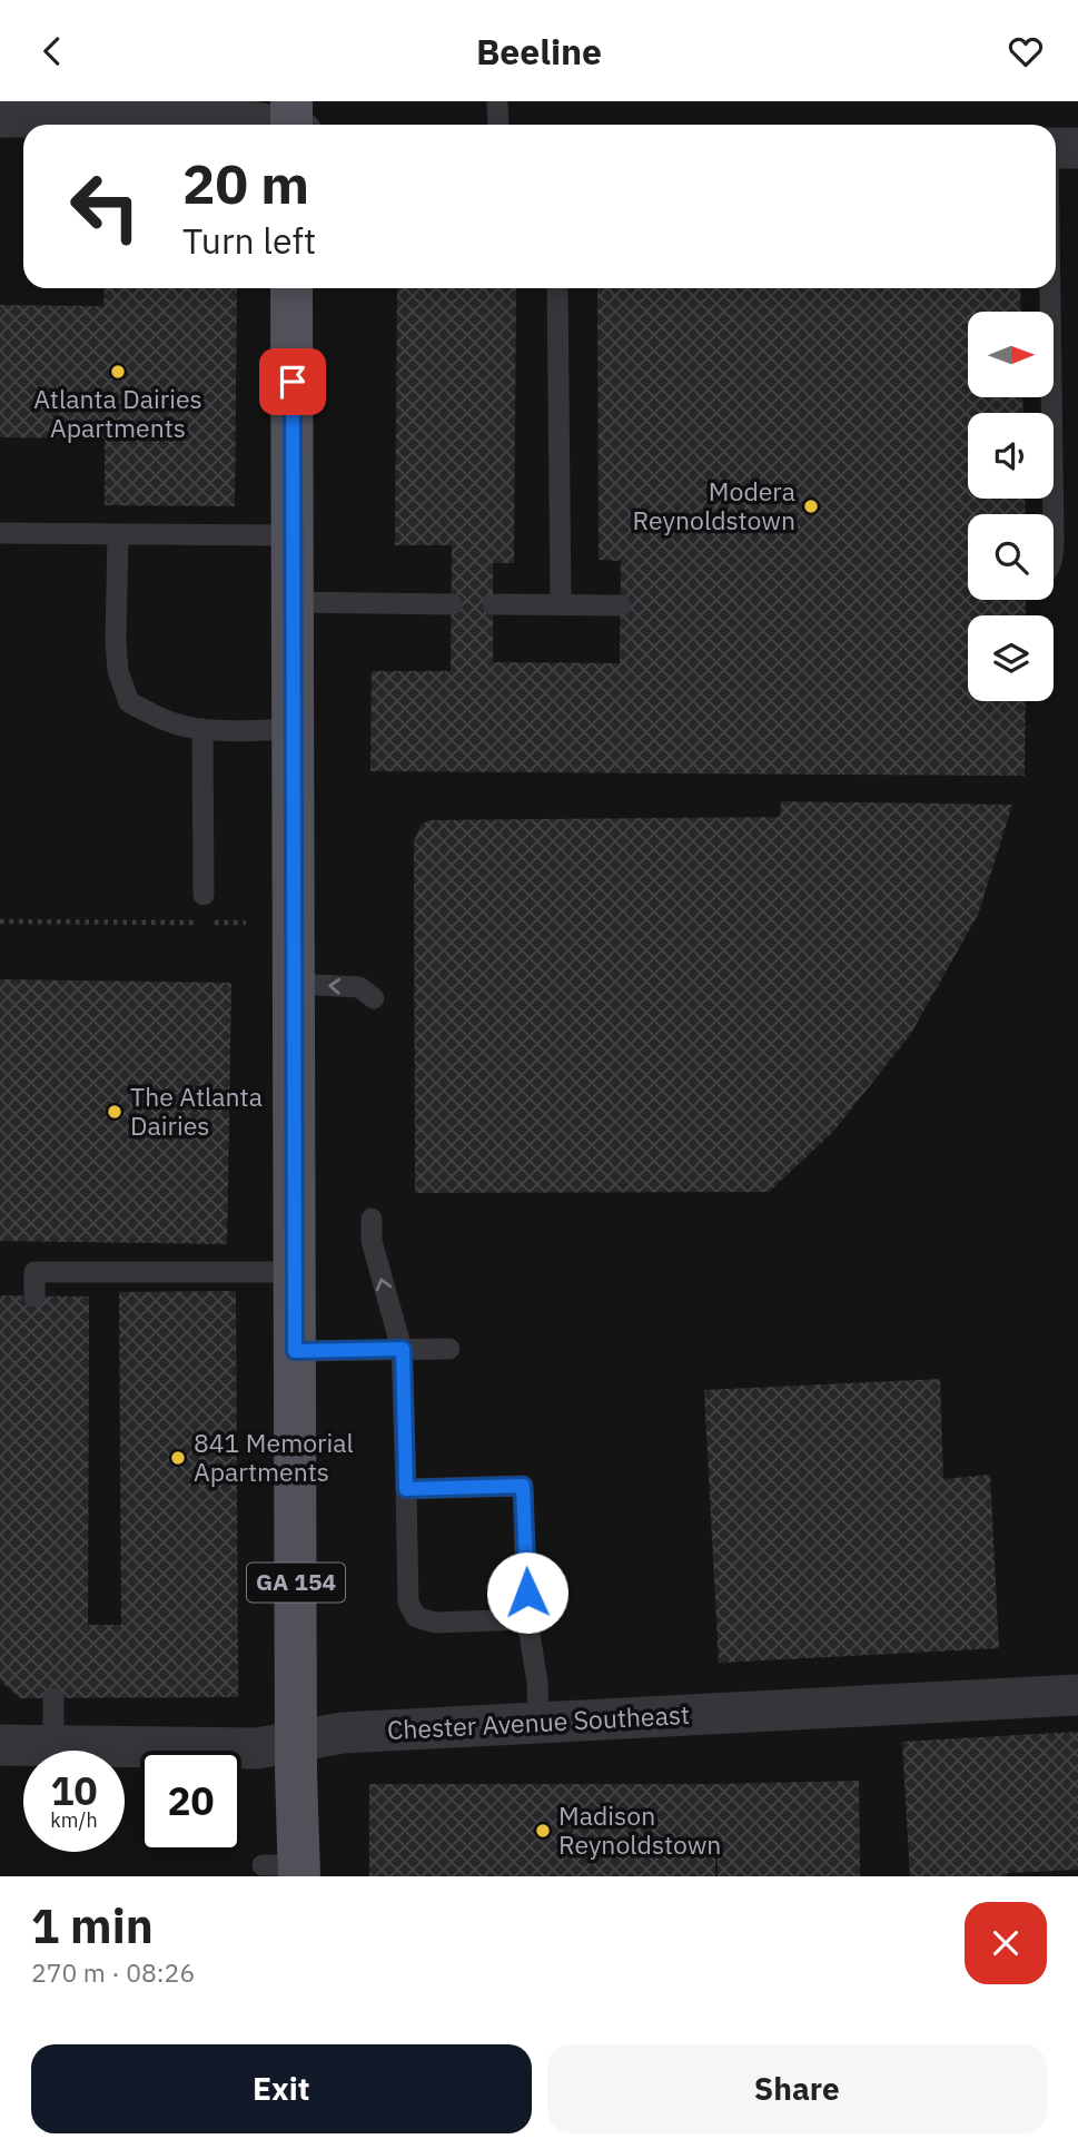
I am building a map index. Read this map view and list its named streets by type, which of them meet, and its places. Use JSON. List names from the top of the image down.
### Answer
{
  "streets": {
    "main road": ["GA 154"],
    "street": ["Chester Avenue Southeast"]
  },
  "crossings": [
    ["GA 154", "Chester Avenue Southeast"]
  ],
  "places": [
    "Atlanta Dairies Apartments",
    "Modera Reynoldstown",
    "The Atlanta Dairies",
    "841 Memorial Apartments",
    "Madison Reynoldstown"
  ],
  "north": "right",
  "page": {
    "header": "Beeline",
    "turn": ["20 m", "Turn left"],
    "speed": "10 km/h",
    "limit": "20",
    "heading": ["1 min", "270 m · 08:26"],
    "buttons": ["Exit", "Share"]
  }
}
